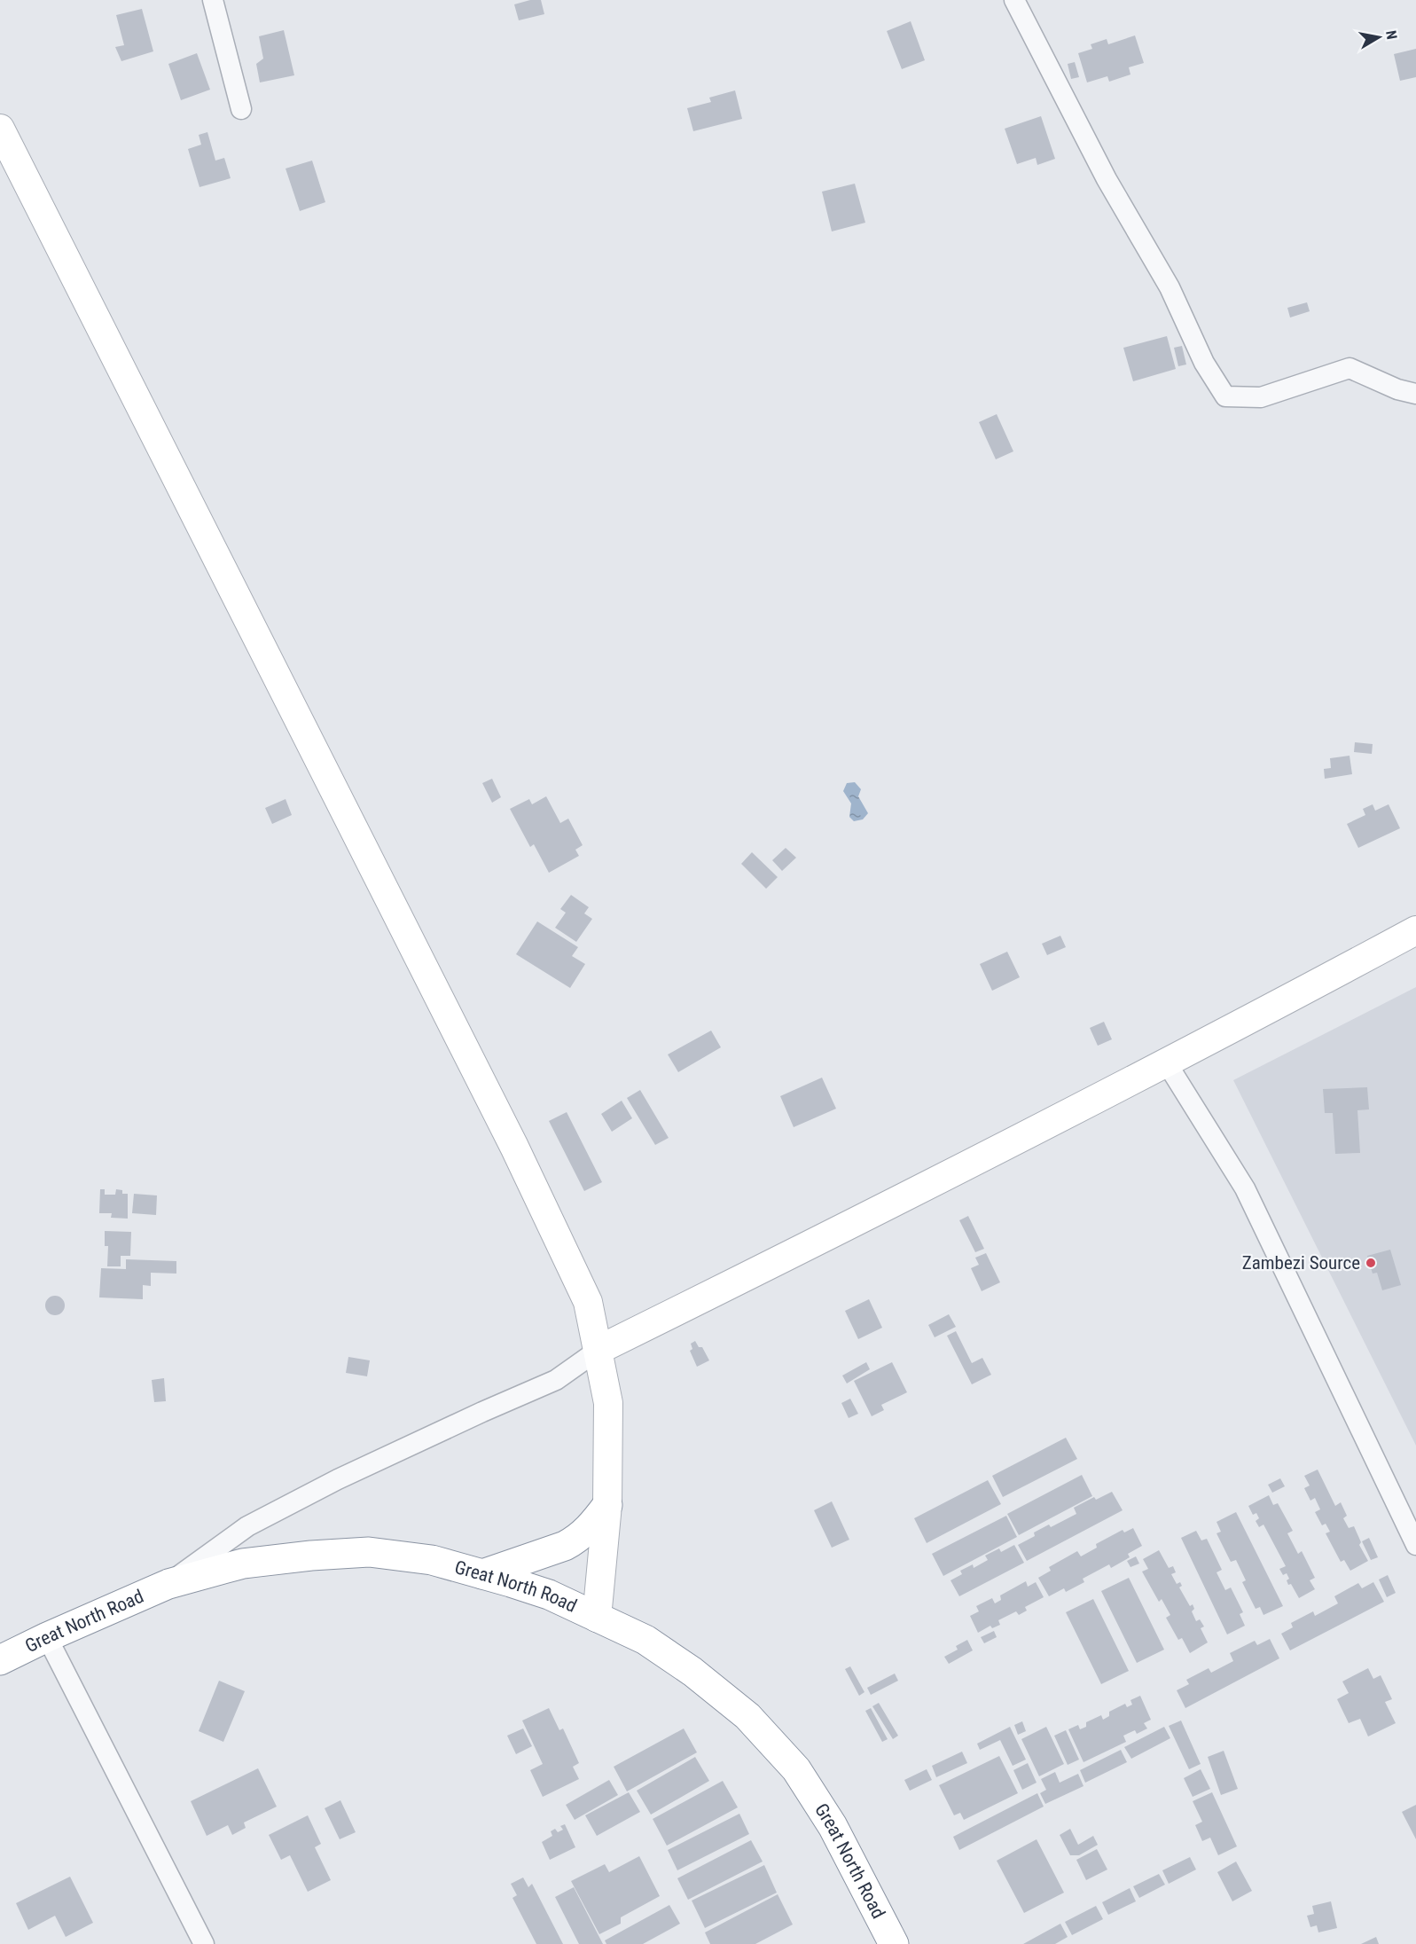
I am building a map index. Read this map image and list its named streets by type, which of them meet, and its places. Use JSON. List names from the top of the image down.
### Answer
{
  "streets": {
    "highway": ["Great North Road"]
  },
  "places": ["Zambezi Source"],
  "north": "right"
}
